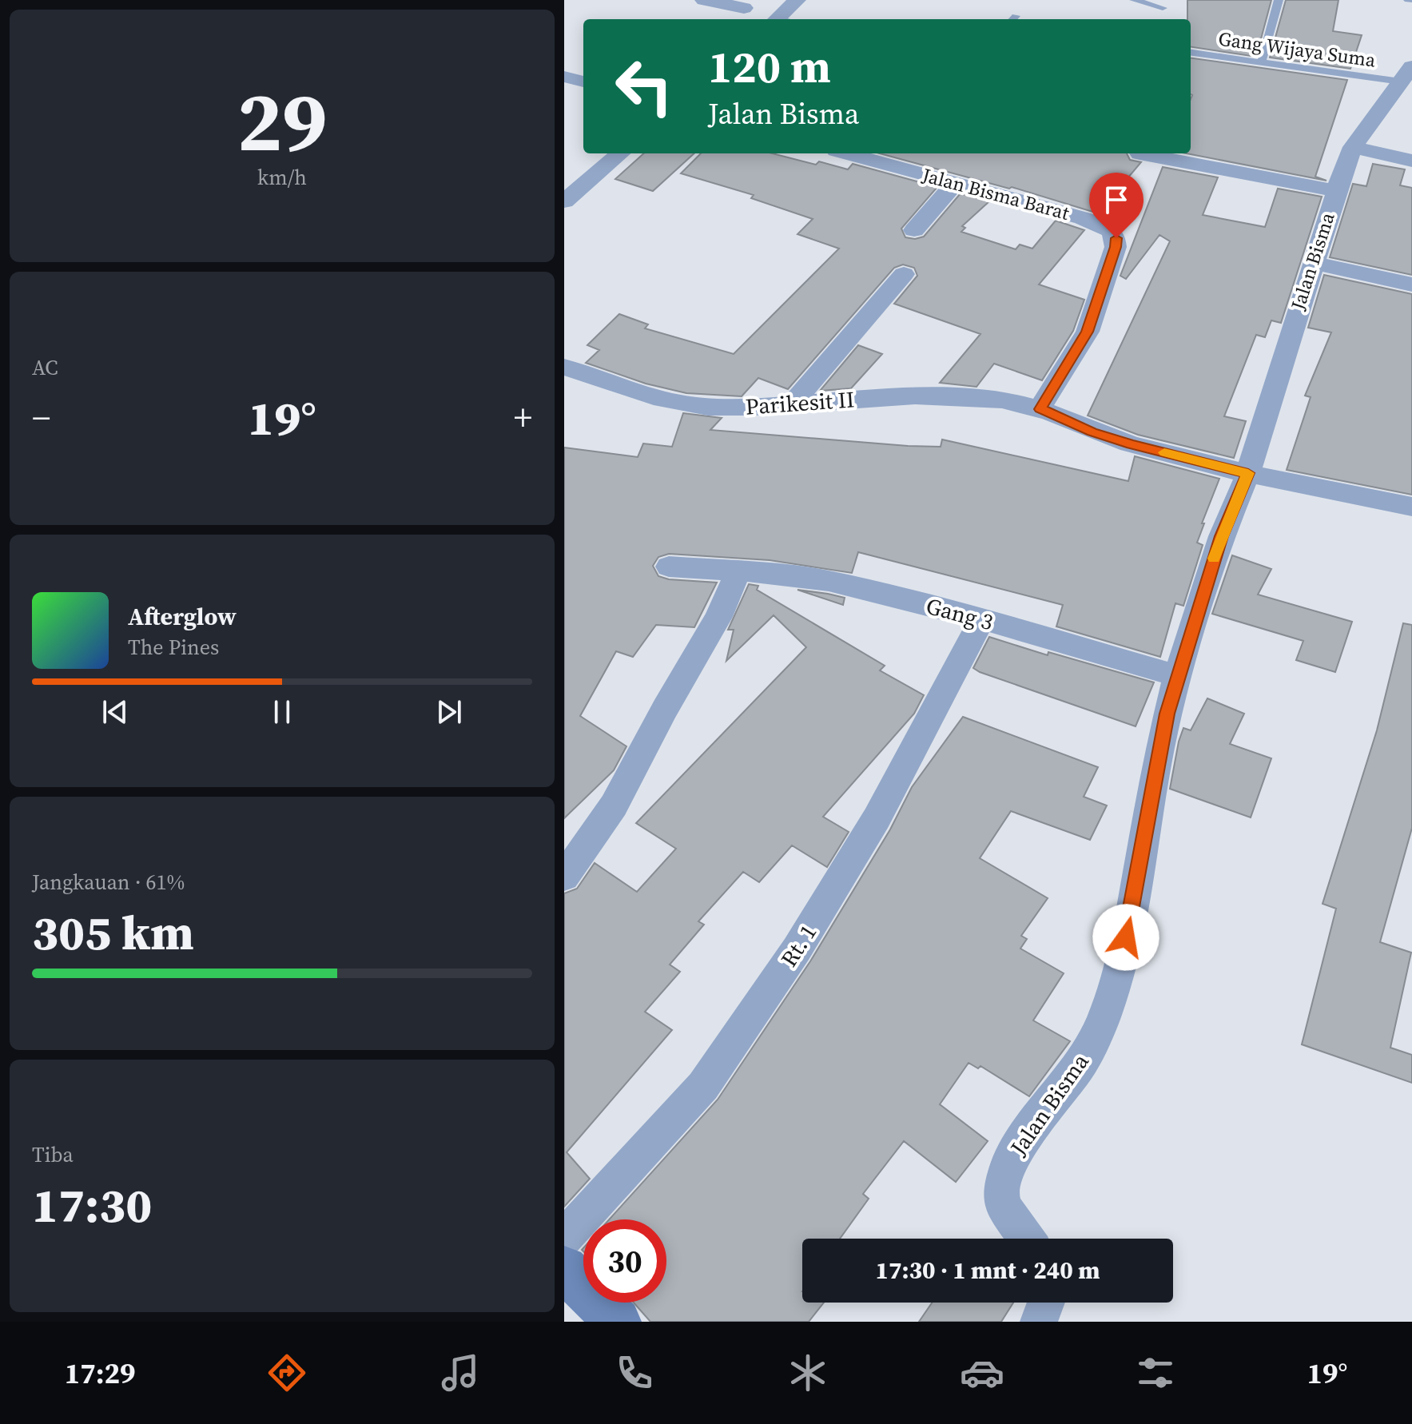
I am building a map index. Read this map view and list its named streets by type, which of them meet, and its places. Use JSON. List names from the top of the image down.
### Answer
{
  "streets": {
    "street": [
      "Jalan Bisma Barat",
      "Jalan Bisma",
      "Parikesit II",
      "Gang 3",
      "Rt. 1"
    ],
    "lane": ["Gang Wijaya Suma"]
  },
  "crossings": [
    ["Gang Wijaya Suma", "Jalan Bisma"],
    ["Jalan Bisma Barat", "Parikesit II"],
    ["Jalan Bisma", "Gang 3"],
    ["Gang 3", "Rt. 1"]
  ],
  "page": {
    "tile": [
      ["29", "km/h"],
      "AC",
      ["Jangkauan · 61%", "305 km"],
      ["Tiba", "17:30"]
    ],
    "turn": ["120 m", "Jalan Bisma"],
    "heat": ["−", "19°", "+"],
    "song": ["Afterglow", "The Pines"],
    "limit": "30",
    "trip": "17:30 · 1 mnt · 240 m",
    "tabs": ["17:29", "19°"]
  }
}
